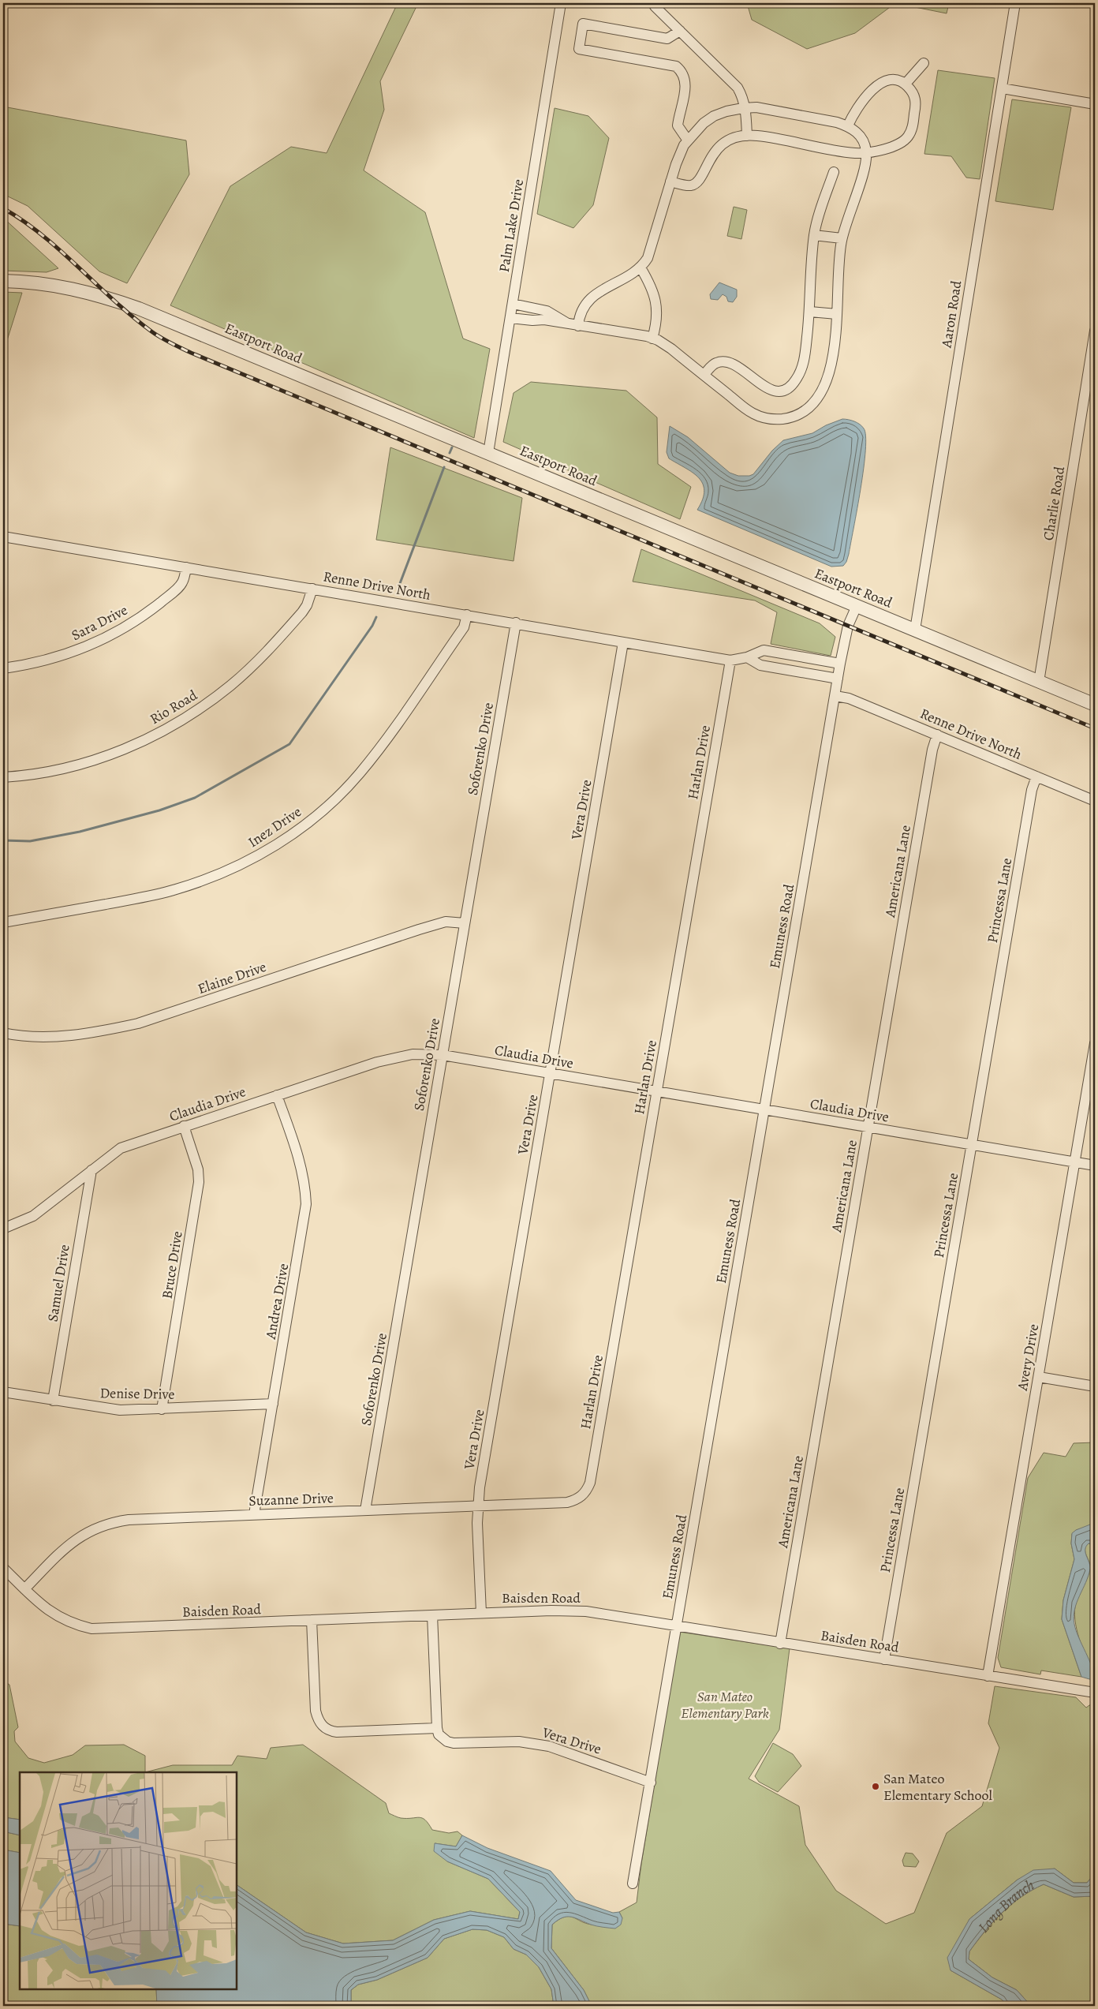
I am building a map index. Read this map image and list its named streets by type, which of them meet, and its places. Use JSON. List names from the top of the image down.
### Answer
{
  "streets": {
    "street": [
      "Palm Lake Drive",
      "Aaron Road",
      "Eastport Road",
      "Charlie Road",
      "Renne Drive North",
      "Sara Drive",
      "Rio Road",
      "Soforenko Drive",
      "Harlan Drive",
      "Vera Drive",
      "Inez Drive",
      "Americana Lane",
      "Princessa Lane",
      "Emuness Road",
      "Elaine Drive",
      "Claudia Drive",
      "Bruce Drive",
      "Samuel Drive",
      "Andrea Drive",
      "Avery Drive",
      "Denise Drive",
      "Suzanne Drive",
      "Baisden Road"
    ]
  },
  "crossings": [
    ["Palm Lake Drive", "Eastport Road"],
    ["Aaron Road", "Eastport Road"],
    ["Eastport Road", "Charlie Road"],
    ["Eastport Road", "Emuness Road"],
    ["Renne Drive North", "Sara Drive"],
    ["Renne Drive North", "Rio Road"],
    ["Renne Drive North", "Soforenko Drive"],
    ["Renne Drive North", "Harlan Drive"],
    ["Renne Drive North", "Vera Drive"],
    ["Renne Drive North", "Inez Drive"],
    ["Renne Drive North", "Americana Lane"],
    ["Renne Drive North", "Princessa Lane"],
    ["Renne Drive North", "Emuness Road"],
    ["Soforenko Drive", "Elaine Drive"],
    ["Soforenko Drive", "Claudia Drive"],
    ["Soforenko Drive", "Suzanne Drive"],
    ["Harlan Drive", "Claudia Drive"],
    ["Harlan Drive", "Suzanne Drive"],
    ["Vera Drive", "Emuness Road"],
    ["Vera Drive", "Claudia Drive"],
    ["Vera Drive", "Suzanne Drive"],
    ["Vera Drive", "Baisden Road"],
    ["Americana Lane", "Claudia Drive"],
    ["Americana Lane", "Baisden Road"],
    ["Princessa Lane", "Claudia Drive"],
    ["Princessa Lane", "Baisden Road"],
    ["Emuness Road", "Claudia Drive"],
    ["Emuness Road", "Baisden Road"],
    ["Claudia Drive", "Bruce Drive"],
    ["Claudia Drive", "Samuel Drive"],
    ["Claudia Drive", "Andrea Drive"],
    ["Claudia Drive", "Avery Drive"],
    ["Bruce Drive", "Denise Drive"],
    ["Samuel Drive", "Denise Drive"],
    ["Andrea Drive", "Denise Drive"],
    ["Andrea Drive", "Suzanne Drive"],
    ["Avery Drive", "Baisden Road"],
    ["Suzanne Drive", "Baisden Road"]
  ],
  "water": ["Long Branch"],
  "parks": ["San Mateo Elementary Park"],
  "places": ["San Mateo Elementary School"]
}
